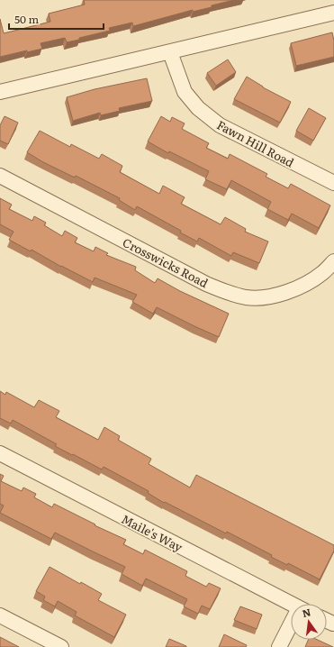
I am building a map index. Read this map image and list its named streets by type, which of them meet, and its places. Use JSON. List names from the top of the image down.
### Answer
{
  "streets": {
    "street": ["Fawn Hill Road", "Crosswicks Road", "Maile's Way"]
  },
  "scale_bar": "50 m",
  "north": "top"
}
